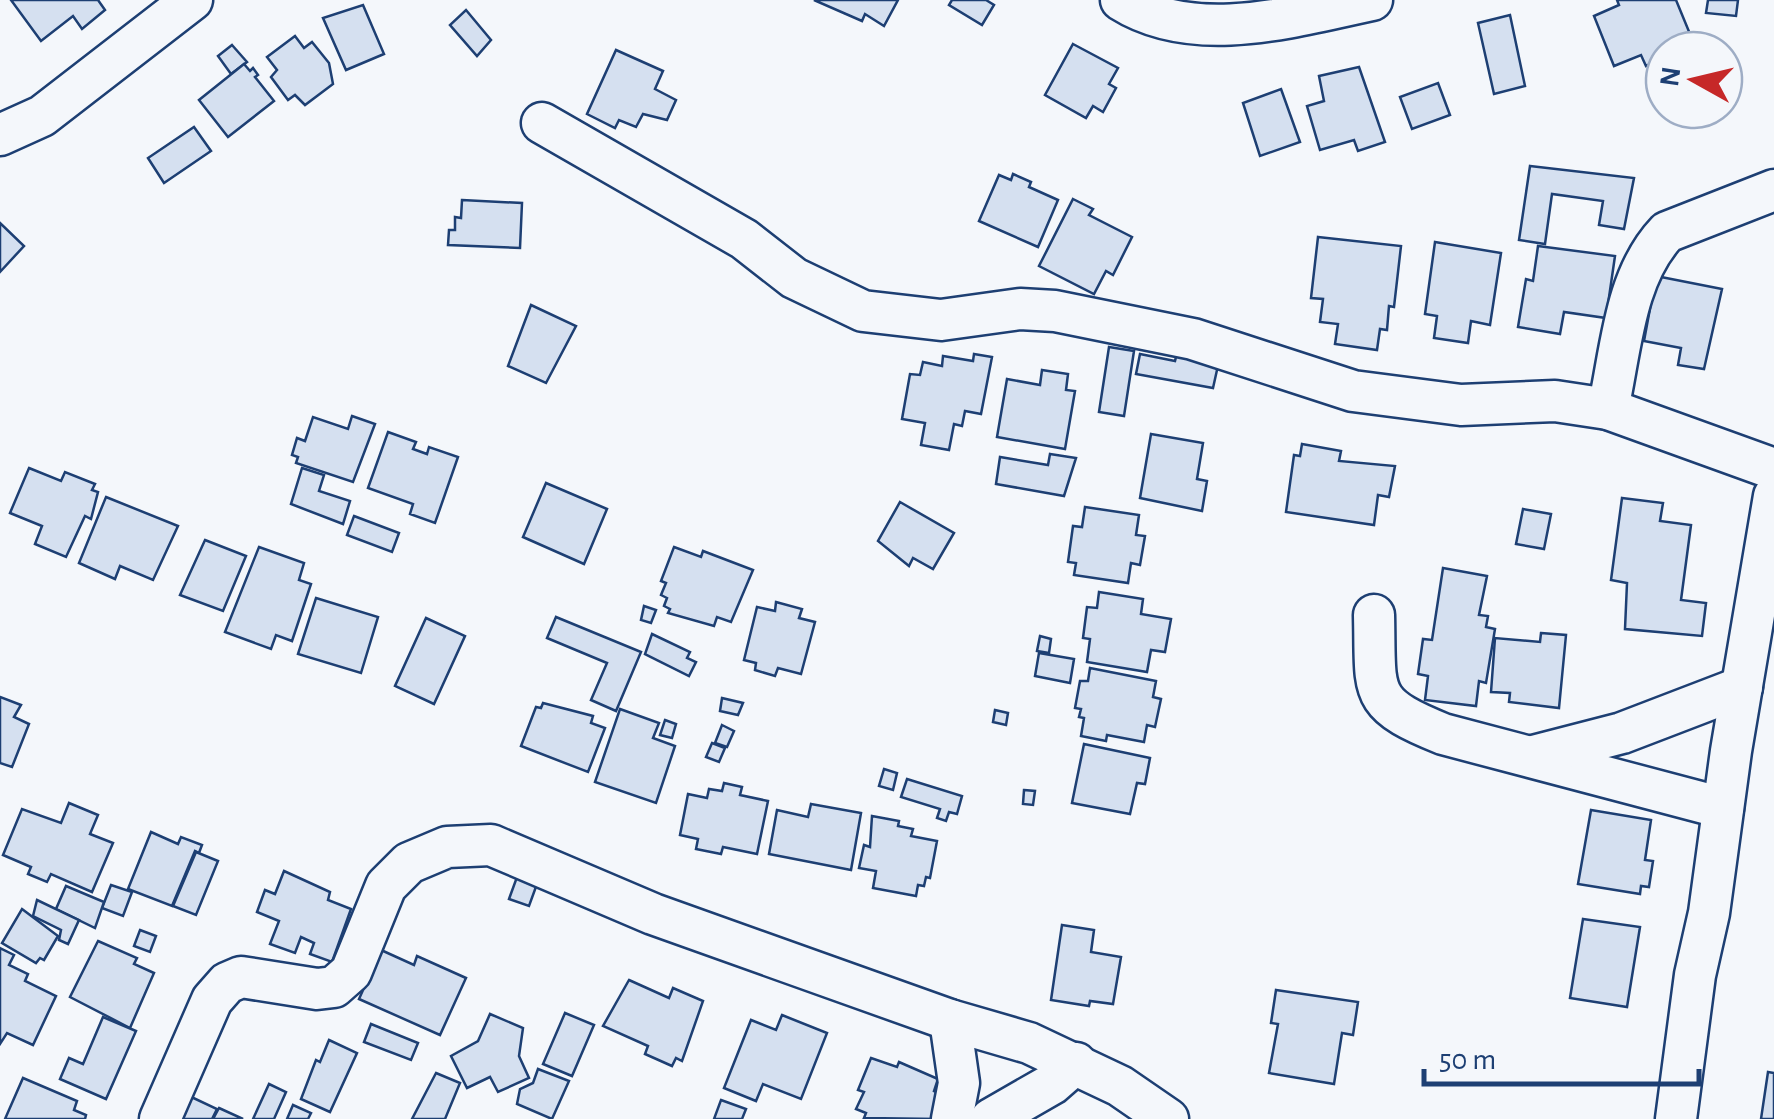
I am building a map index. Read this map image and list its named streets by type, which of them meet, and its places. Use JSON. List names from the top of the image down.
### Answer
{
  "scale_bar": "50 m",
  "north": "left"
}
